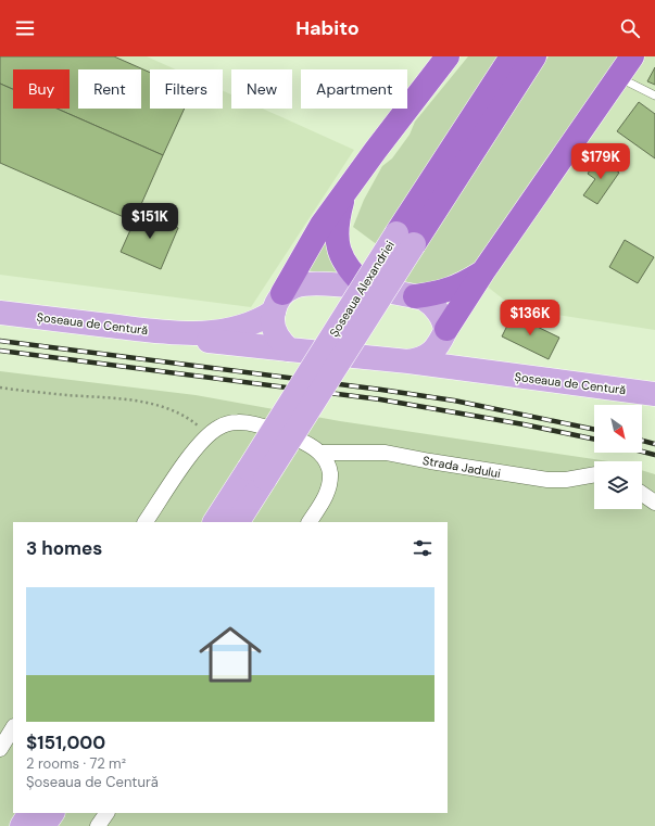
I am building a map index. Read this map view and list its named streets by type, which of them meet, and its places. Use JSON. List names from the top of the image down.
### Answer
{
  "streets": {
    "highway": ["Șoseaua Alexandriei"],
    "main road": ["Șoseaua de Centură"],
    "street": ["Strada Jadului"]
  },
  "north": "bottom right",
  "page": {
    "header": "Habito",
    "chip": [
      "Buy",
      "Rent",
      "Filters",
      "New",
      "Apartment"
    ],
    "price": ["$179K", "$151K", "$136K"],
    "heading": "3 homes",
    "list": [
      {
        "name": "$151,000",
        "note": "2 rooms · 72 m² · Șoseaua de Centură"
      }
    ]
  }
}
